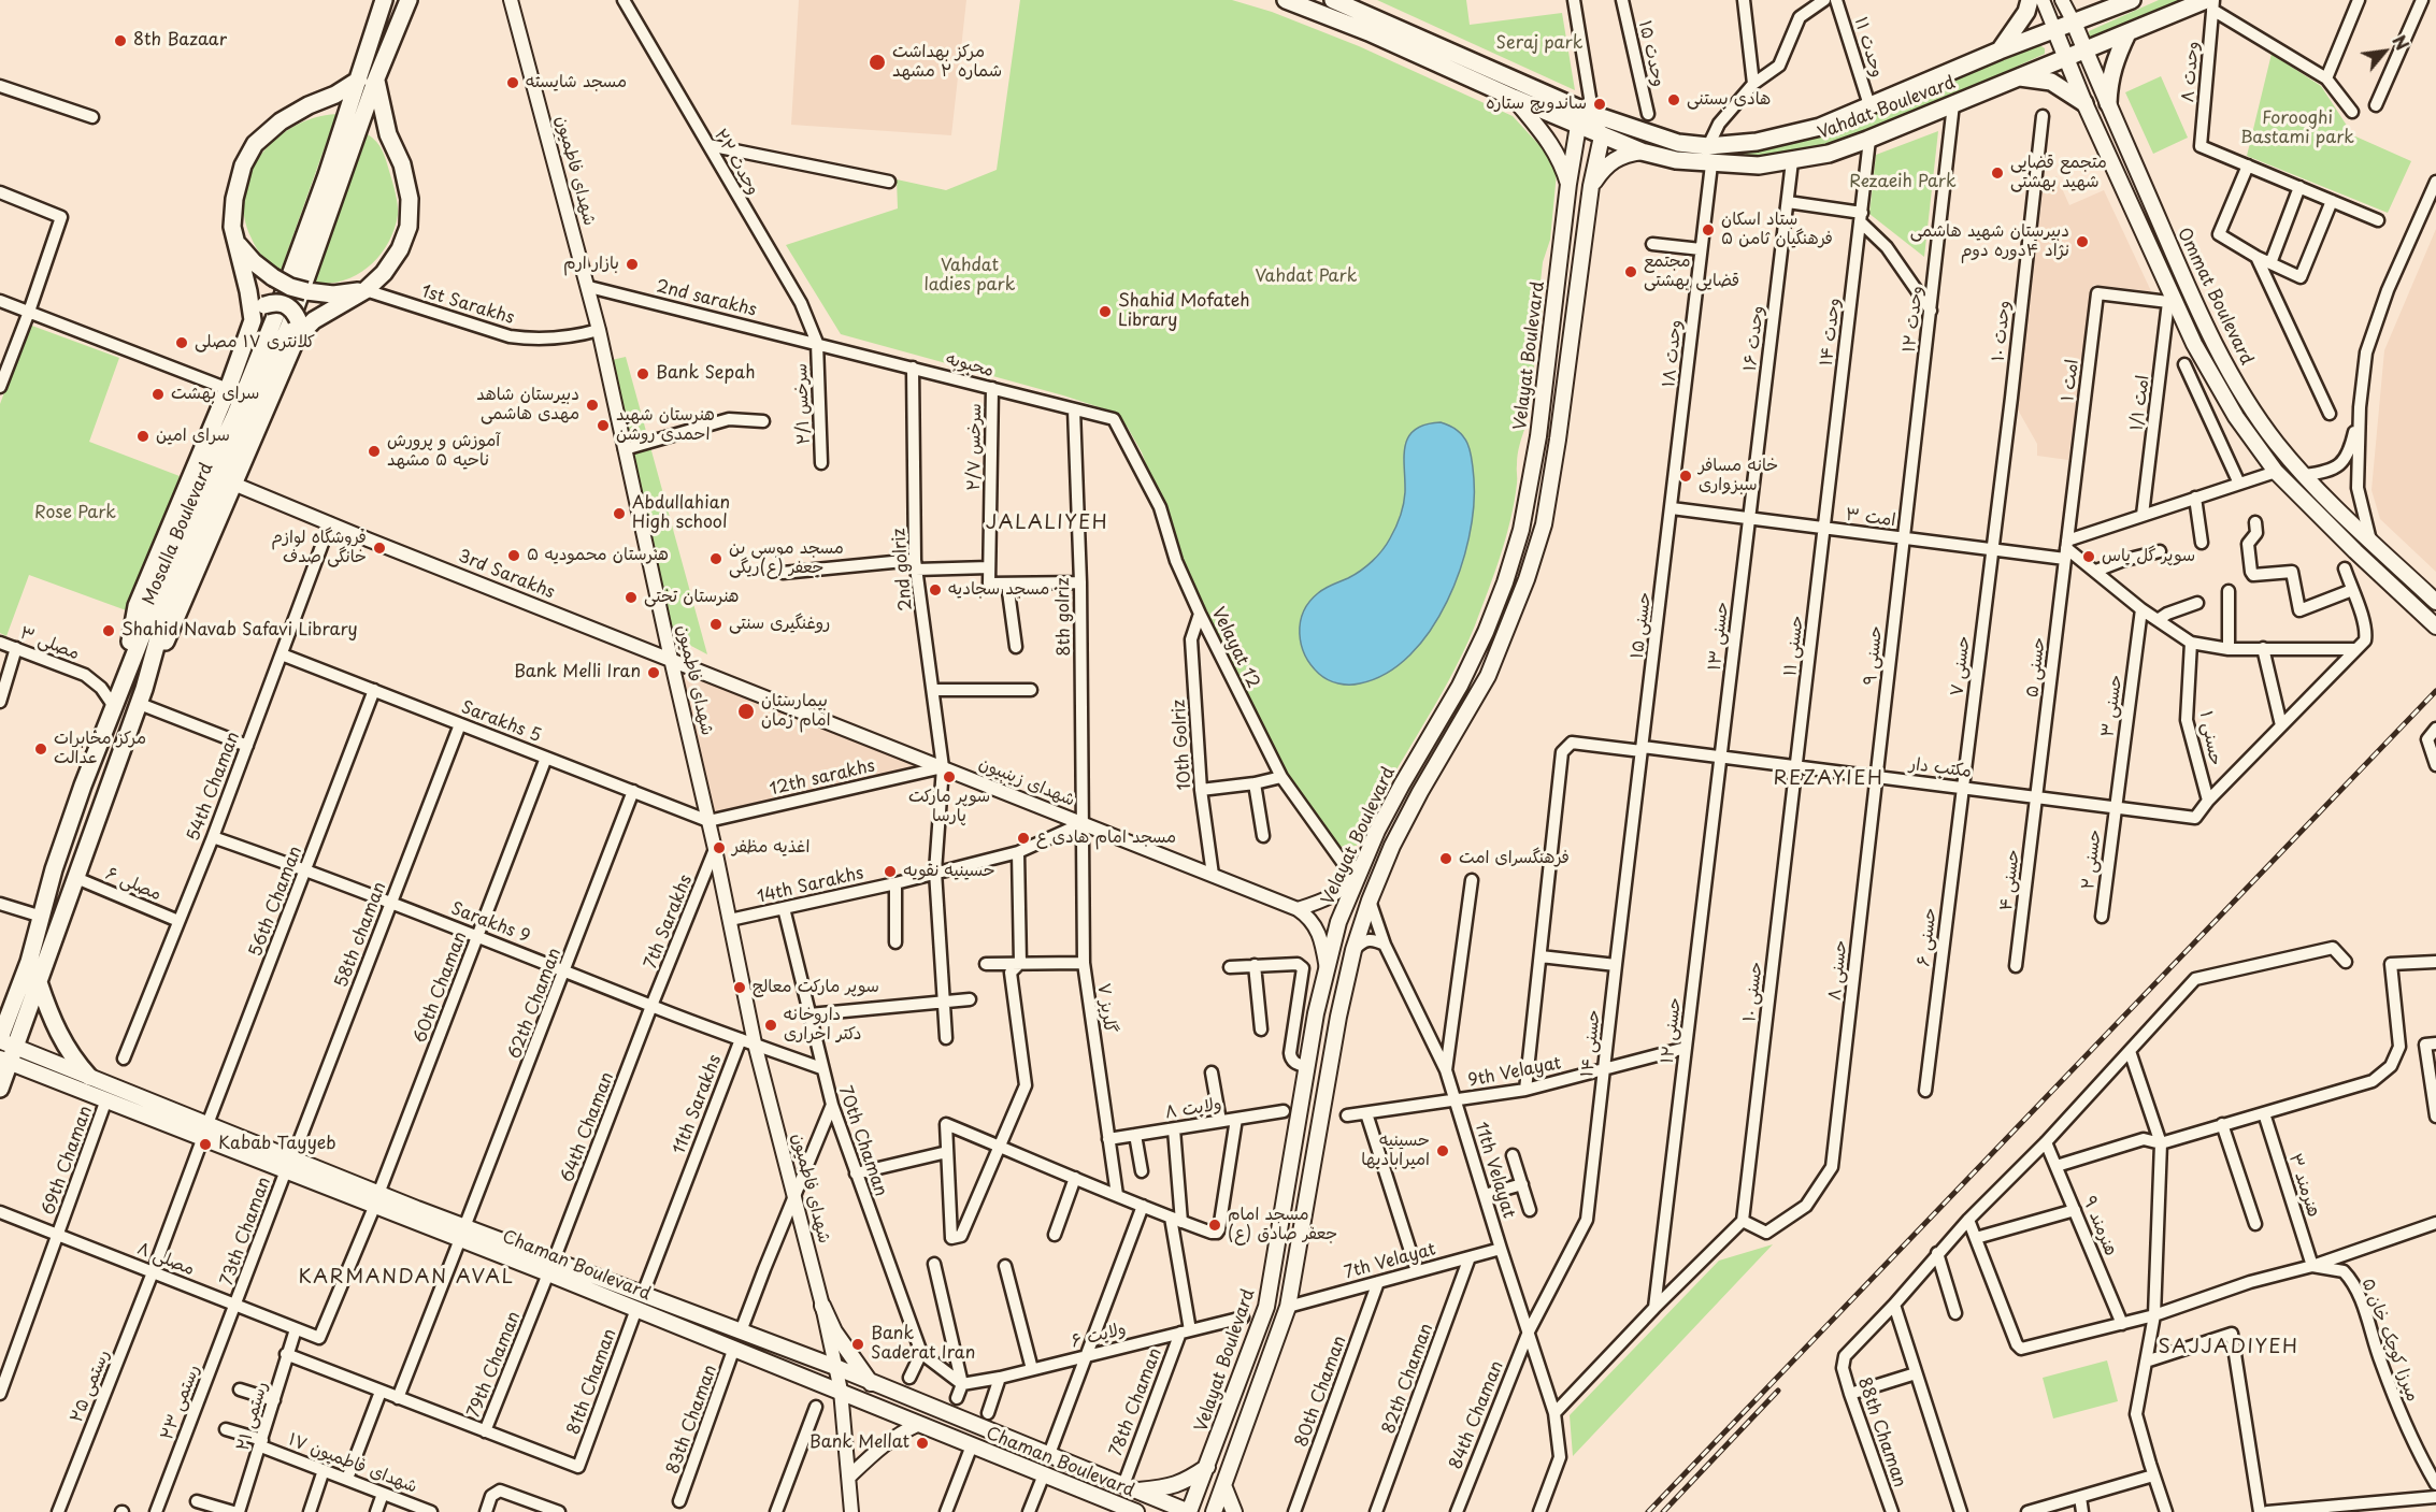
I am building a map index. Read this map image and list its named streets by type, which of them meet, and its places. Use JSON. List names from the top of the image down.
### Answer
{
  "streets": {
    "main road": [
      "Vahdat Boulevard",
      "Ommat Boulevard",
      "Velayat Boulevard",
      "Mosalla Boulevard",
      "Chaman Boulevard"
    ],
    "street": [
      "وحدت ۱۱",
      "وحدت ۱۵",
      "وحدت ۸",
      "وحدت ۲۲",
      "شهدای فاطمیون",
      "2nd sarakhs",
      "1st Sarakhs",
      "وحدت ۱۲",
      "وحدت ۱۰",
      "وحدت ۱۴",
      "وحدت ۱۶",
      "وحدت ۱۸",
      "محبوبه",
      "امت ۱",
      "امت ۱/۱",
      "سرخس ۲/۱",
      "سرخس ۲/۷",
      "امت ۳",
      "2nd golriz",
      "3rd Sarakhs",
      "8th golriz",
      "حسنی ۱۵",
      "حسنی ۱۳",
      "مصلی ۳",
      "حسنی ۱۱",
      "Velayat 12",
      "حسنی ۹",
      "حسنی ۷",
      "حسنی ۵",
      "حسنی ۳",
      "Sarakhs 5",
      "حسنی ۱",
      "10th Golriz",
      "مکتب دار",
      "12th sarakhs",
      "شهدای زینبیون",
      "54th Chaman",
      "حسنی ۲",
      "حسنی ۴",
      "مصلی ۶",
      "14th Sarakhs",
      "56th Chaman",
      "7th Sarakhs",
      "Sarakhs 9",
      "58th chaman",
      "حسنی ۶",
      "حسنی ۸",
      "60th Chaman",
      "حسنی ۱۰",
      "62th Chaman",
      "گلریز ۷",
      "حسنی ۱۲",
      "حسنی ۱۴",
      "9th Velayat",
      "11th Sarakhs",
      "ولایت ۸",
      "64th Chaman",
      "70th Chaman",
      "69th Chaman",
      "11th Velayat",
      "هنرمند ۳",
      "هنرمند ۹",
      "73th Chaman",
      "مصلی ۸",
      "7th Velayat",
      "ولایت ۶",
      "میرزا کوچک خان ۵",
      "79th Chaman",
      "82th Chaman",
      "81th Chaman",
      "رستمی ۲۵",
      "80th Chaman",
      "رستمی ۲۳",
      "78th Chaman",
      "84th Chaman",
      "رستمی ۲۱",
      "83th Chaman",
      "88th Chaman",
      "شهدای فاطمیون ۱۷"
    ]
  },
  "crossings": [
    ["وحدت ۱۱", "Vahdat Boulevard"],
    ["وحدت ۸", "Vahdat Boulevard"],
    ["Vahdat Boulevard", "Ommat Boulevard"],
    ["Vahdat Boulevard", "وحدت ۱۲"],
    ["Vahdat Boulevard", "وحدت ۱۴"],
    ["Vahdat Boulevard", "وحدت ۱۶"],
    ["Vahdat Boulevard", "وحدت ۱۸"],
    ["Vahdat Boulevard", "Velayat Boulevard"],
    ["وحدت ۲۲", "2nd sarakhs"],
    ["وحدت ۲۲", "محبوبه"],
    ["وحدت ۲۲", "سرخس ۲/۱"],
    ["شهدای فاطمیون", "2nd sarakhs"],
    ["شهدای فاطمیون", "1st Sarakhs"],
    ["شهدای فاطمیون", "3rd Sarakhs"],
    ["شهدای فاطمیون", "Sarakhs 5"],
    ["شهدای فاطمیون", "12th sarakhs"],
    ["شهدای فاطمیون", "شهدای زینبیون"],
    ["شهدای فاطمیون", "14th Sarakhs"],
    ["شهدای فاطمیون", "7th Sarakhs"],
    ["شهدای فاطمیون", "Sarakhs 9"],
    ["شهدای فاطمیون", "Chaman Boulevard"],
    ["Ommat Boulevard", "امت ۱"],
    ["Ommat Boulevard", "امت ۱/۱"],
    ["Ommat Boulevard", "امت ۳"],
    ["2nd sarakhs", "محبوبه"],
    ["2nd sarakhs", "سرخس ۲/۱"],
    ["وحدت ۱۲", "امت ۳"],
    ["وحدت ۱۲", "حسنی ۹"],
    ["وحدت ۱۰", "امت ۳"],
    ["وحدت ۱۰", "حسنی ۷"],
    ["وحدت ۱۴", "امت ۳"],
    ["وحدت ۱۴", "حسنی ۱۱"],
    ["وحدت ۱۶", "امت ۳"],
    ["وحدت ۱۶", "حسنی ۱۳"],
    ["وحدت ۱۸", "امت ۳"],
    ["وحدت ۱۸", "حسنی ۱۵"],
    ["Velayat Boulevard", "Velayat 12"],
    ["Velayat Boulevard", "11th Velayat"],
    ["Velayat Boulevard", "7th Velayat"],
    ["Velayat Boulevard", "Chaman Boulevard"],
    ["محبوبه", "سرخس ۲/۱"],
    ["محبوبه", "سرخس ۲/۷"],
    ["محبوبه", "2nd golriz"],
    ["محبوبه", "8th golriz"],
    ["محبوبه", "Velayat 12"],
    ["امت ۱", "امت ۱/۱"],
    ["امت ۱", "امت ۳"],
    ["امت ۱", "حسنی ۵"],
    ["امت ۱/۱", "امت ۳"],
    ["امت ۳", "حسنی ۱۵"],
    ["امت ۳", "حسنی ۱۳"],
    ["امت ۳", "حسنی ۱۱"],
    ["امت ۳", "حسنی ۹"],
    ["امت ۳", "حسنی ۷"],
    ["امت ۳", "حسنی ۵"],
    ["Mosalla Boulevard", "مصلی ۳"],
    ["Mosalla Boulevard", "مصلی ۶"],
    ["Mosalla Boulevard", "Chaman Boulevard"],
    ["2nd golriz", "12th sarakhs"],
    ["2nd golriz", "شهدای زینبیون"],
    ["2nd golriz", "14th Sarakhs"],
    ["3rd Sarakhs", "شهدای زینبیون"],
    ["3rd Sarakhs", "54th Chaman"],
    ["8th golriz", "شهدای زینبیون"],
    ["8th golriz", "14th Sarakhs"],
    ["8th golriz", "گلریز ۷"],
    ["حسنی ۱۵", "مکتب دار"],
    ["حسنی ۱۵", "حسنی ۱۴"],
    ["حسنی ۱۳", "مکتب دار"],
    ["حسنی ۱۳", "حسنی ۱۲"],
    ["حسنی ۱۱", "مکتب دار"],
    ["حسنی ۱۱", "حسنی ۱۰"],
    ["Velayat 12", "10th Golriz"],
    ["حسنی ۹", "مکتب دار"],
    ["حسنی ۹", "حسنی ۸"],
    ["حسنی ۷", "مکتب دار"],
    ["حسنی ۷", "حسنی ۶"],
    ["حسنی ۵", "مکتب دار"],
    ["حسنی ۵", "حسنی ۴"],
    ["حسنی ۳", "مکتب دار"],
    ["حسنی ۳", "حسنی ۲"],
    ["Sarakhs 5", "12th sarakhs"],
    ["Sarakhs 5", "54th Chaman"],
    ["Sarakhs 5", "56th Chaman"],
    ["Sarakhs 5", "58th chaman"],
    ["Sarakhs 5", "60th Chaman"],
    ["Sarakhs 5", "62th Chaman"],
    ["حسنی ۱", "مکتب دار"],
    ["10th Golriz", "شهدای زینبیون"],
    ["مکتب دار", "حسنی ۲"],
    ["مکتب دار", "حسنی ۴"],
    ["مکتب دار", "حسنی ۶"],
    ["مکتب دار", "حسنی ۸"],
    ["مکتب دار", "حسنی ۱۰"],
    ["مکتب دار", "حسنی ۱۲"],
    ["مکتب دار", "حسنی ۱۴"],
    ["12th sarakhs", "شهدای زینبیون"],
    ["شهدای زینبیون", "14th Sarakhs"],
    ["شهدای زینبیون", "گلریز ۷"],
    ["54th Chaman", "مصلی ۶"],
    ["54th Chaman", "Sarakhs 9"],
    ["14th Sarakhs", "گلریز ۷"],
    ["14th Sarakhs", "70th Chaman"],
    ["56th Chaman", "Sarakhs 9"],
    ["56th Chaman", "مصلی ۸"],
    ["56th Chaman", "Chaman Boulevard"],
    ["56th Chaman", "رستمی ۲۵"],
    ["7th Sarakhs", "Sarakhs 9"],
    ["7th Sarakhs", "64th Chaman"],
    ["Sarakhs 9", "58th chaman"],
    ["Sarakhs 9", "60th Chaman"],
    ["Sarakhs 9", "62th Chaman"],
    ["Sarakhs 9", "11th Sarakhs"],
    ["Sarakhs 9", "64th Chaman"],
    ["Sarakhs 9", "70th Chaman"],
    ["58th chaman", "73th Chaman"],
    ["58th chaman", "Chaman Boulevard"],
    ["حسنی ۸", "حسنی ۱۰"],
    ["60th Chaman", "مصلی ۸"],
    ["60th Chaman", "Chaman Boulevard"],
    ["62th Chaman", "Chaman Boulevard"],
    ["گلریز ۷", "ولایت ۸"],
    ["حسنی ۱۲", "9th Velayat"],
    ["حسنی ۱۴", "9th Velayat"],
    ["حسنی ۱۴", "11th Velayat"],
    ["حسنی ۱۴", "84th Chaman"],
    ["9th Velayat", "11th Velayat"],
    ["11th Sarakhs", "Chaman Boulevard"],
    ["64th Chaman", "Chaman Boulevard"],
    ["64th Chaman", "79th Chaman"],
    ["69th Chaman", "مصلی ۸"],
    ["69th Chaman", "Chaman Boulevard"],
    ["11th Velayat", "7th Velayat"],
    ["11th Velayat", "84th Chaman"],
    ["هنرمند ۳", "میرزا کوچک خان ۵"],
    ["73th Chaman", "مصلی ۸"],
    ["73th Chaman", "Chaman Boulevard"],
    ["73th Chaman", "رستمی ۲۳"],
    ["مصلی ۸", "رستمی ۲۵"],
    ["مصلی ۸", "رستمی ۲۳"],
    ["مصلی ۸", "رستمی ۲۱"],
    ["7th Velayat", "82th Chaman"],
    ["7th Velayat", "80th Chaman"],
    ["Chaman Boulevard", "79th Chaman"],
    ["Chaman Boulevard", "81th Chaman"],
    ["Chaman Boulevard", "78th Chaman"],
    ["Chaman Boulevard", "83th Chaman"],
    ["ولایت ۶", "78th Chaman"],
    ["79th Chaman", "81th Chaman"],
    ["رستمی ۲۱", "شهدای فاطمیون ۱۷"]
  ],
  "districts": [
    "JALALIYEH",
    "REZAYIEH",
    "KARMANDAN AVAL",
    "SAJJADIYEH"
  ],
  "parks": [
    "Seraj park",
    "Forooghi Bastami park",
    "Rezaeih Park",
    "Vahdat ladies park",
    "Vahdat Park",
    "Rose Park"
  ],
  "places": [
    "8th Bazaar",
    "مرکز بهداشت شماره ۲ مشهد",
    "مسجد شایسته",
    "هادی بستنی",
    "ساندویچ ستاره",
    "متجمع قضایی شهید بهشتی",
    "ستاد اسکان فرهنگیان ثامن ۵",
    "دبیرستان شهید هاشمی نژاد ۴دوره دوم",
    "بازار ارم",
    "مجتمع قضایی بهشتی",
    "Shahid Mofateh Library",
    "کلانتری ۱۷ مصلی",
    "Bank Sepah",
    "سرای بهشت",
    "دبیرستان شاهد مهدی هاشمی",
    "هنرستان شهید احمدی روشن",
    "سرای امین",
    "آموزش و پرورش ناحیه ۵ مشهد",
    "خانه مسافر سبزواری",
    "Abdullahian High school",
    "فروشگاه لوازم خانگی صدف",
    "هنرستان محمودیه ۵",
    "سوپر گل یاس",
    "مسجد موسی بن جعفر (ع)ریگی",
    "مسجد سجادیه",
    "هنرستان تختی",
    "روغنگیری سنتی",
    "Shahid Navab Safavi Library",
    "Bank Melli Iran",
    "بیمارستان امام زمان",
    "مرکز مخابرات عدالت",
    "سوپر مارکت پارسا",
    "مسجد امام هادی ع",
    "اغذیه مظفر",
    "فرهنگسرای امت",
    "حسینیه نقویه",
    "سوپر مارکت معالج",
    "داروخانه دکتر احراری",
    "Kabab Tayyeb",
    "حسینیه امیرابادیها",
    "مسجد امام جعفر صادق (ع)",
    "Bank Saderat Iran",
    "Bank Mellat"
  ],
  "north": "top right"
}
